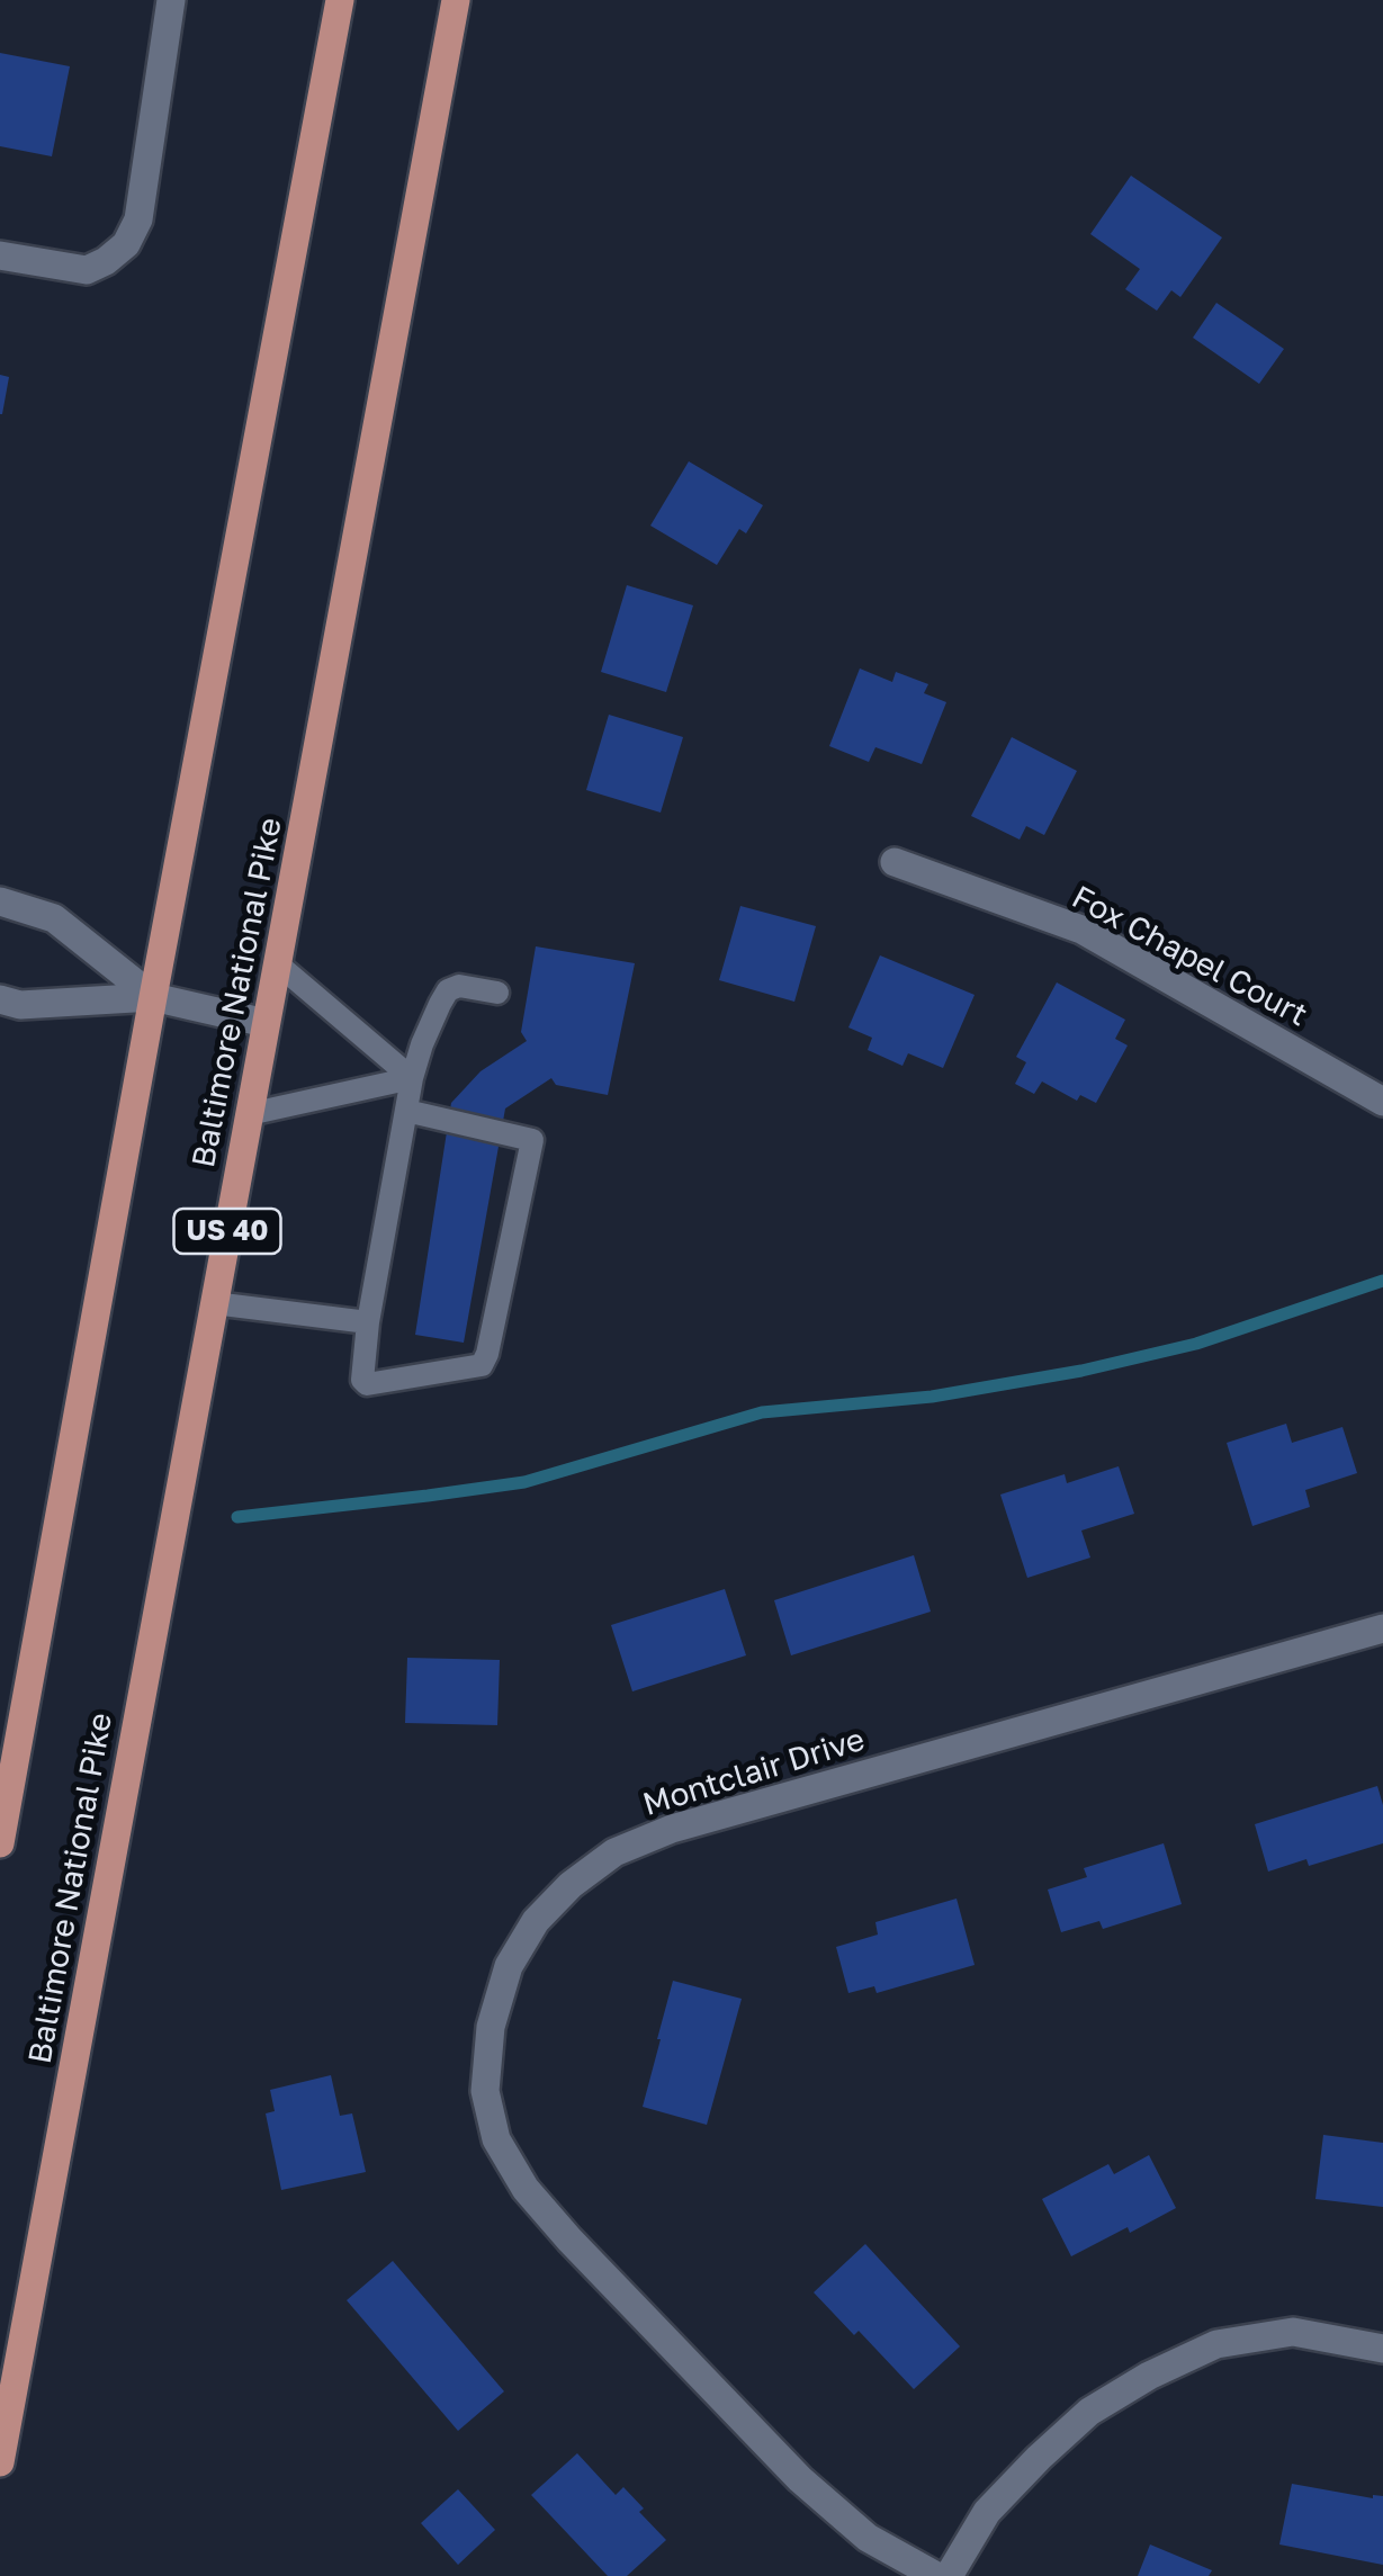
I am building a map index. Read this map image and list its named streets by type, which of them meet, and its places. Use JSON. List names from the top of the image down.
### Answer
{
  "streets": {
    "main road": ["Baltimore National Pike", "US 40"],
    "street": ["Fox Chapel Court", "Montclair Drive"]
  }
}
